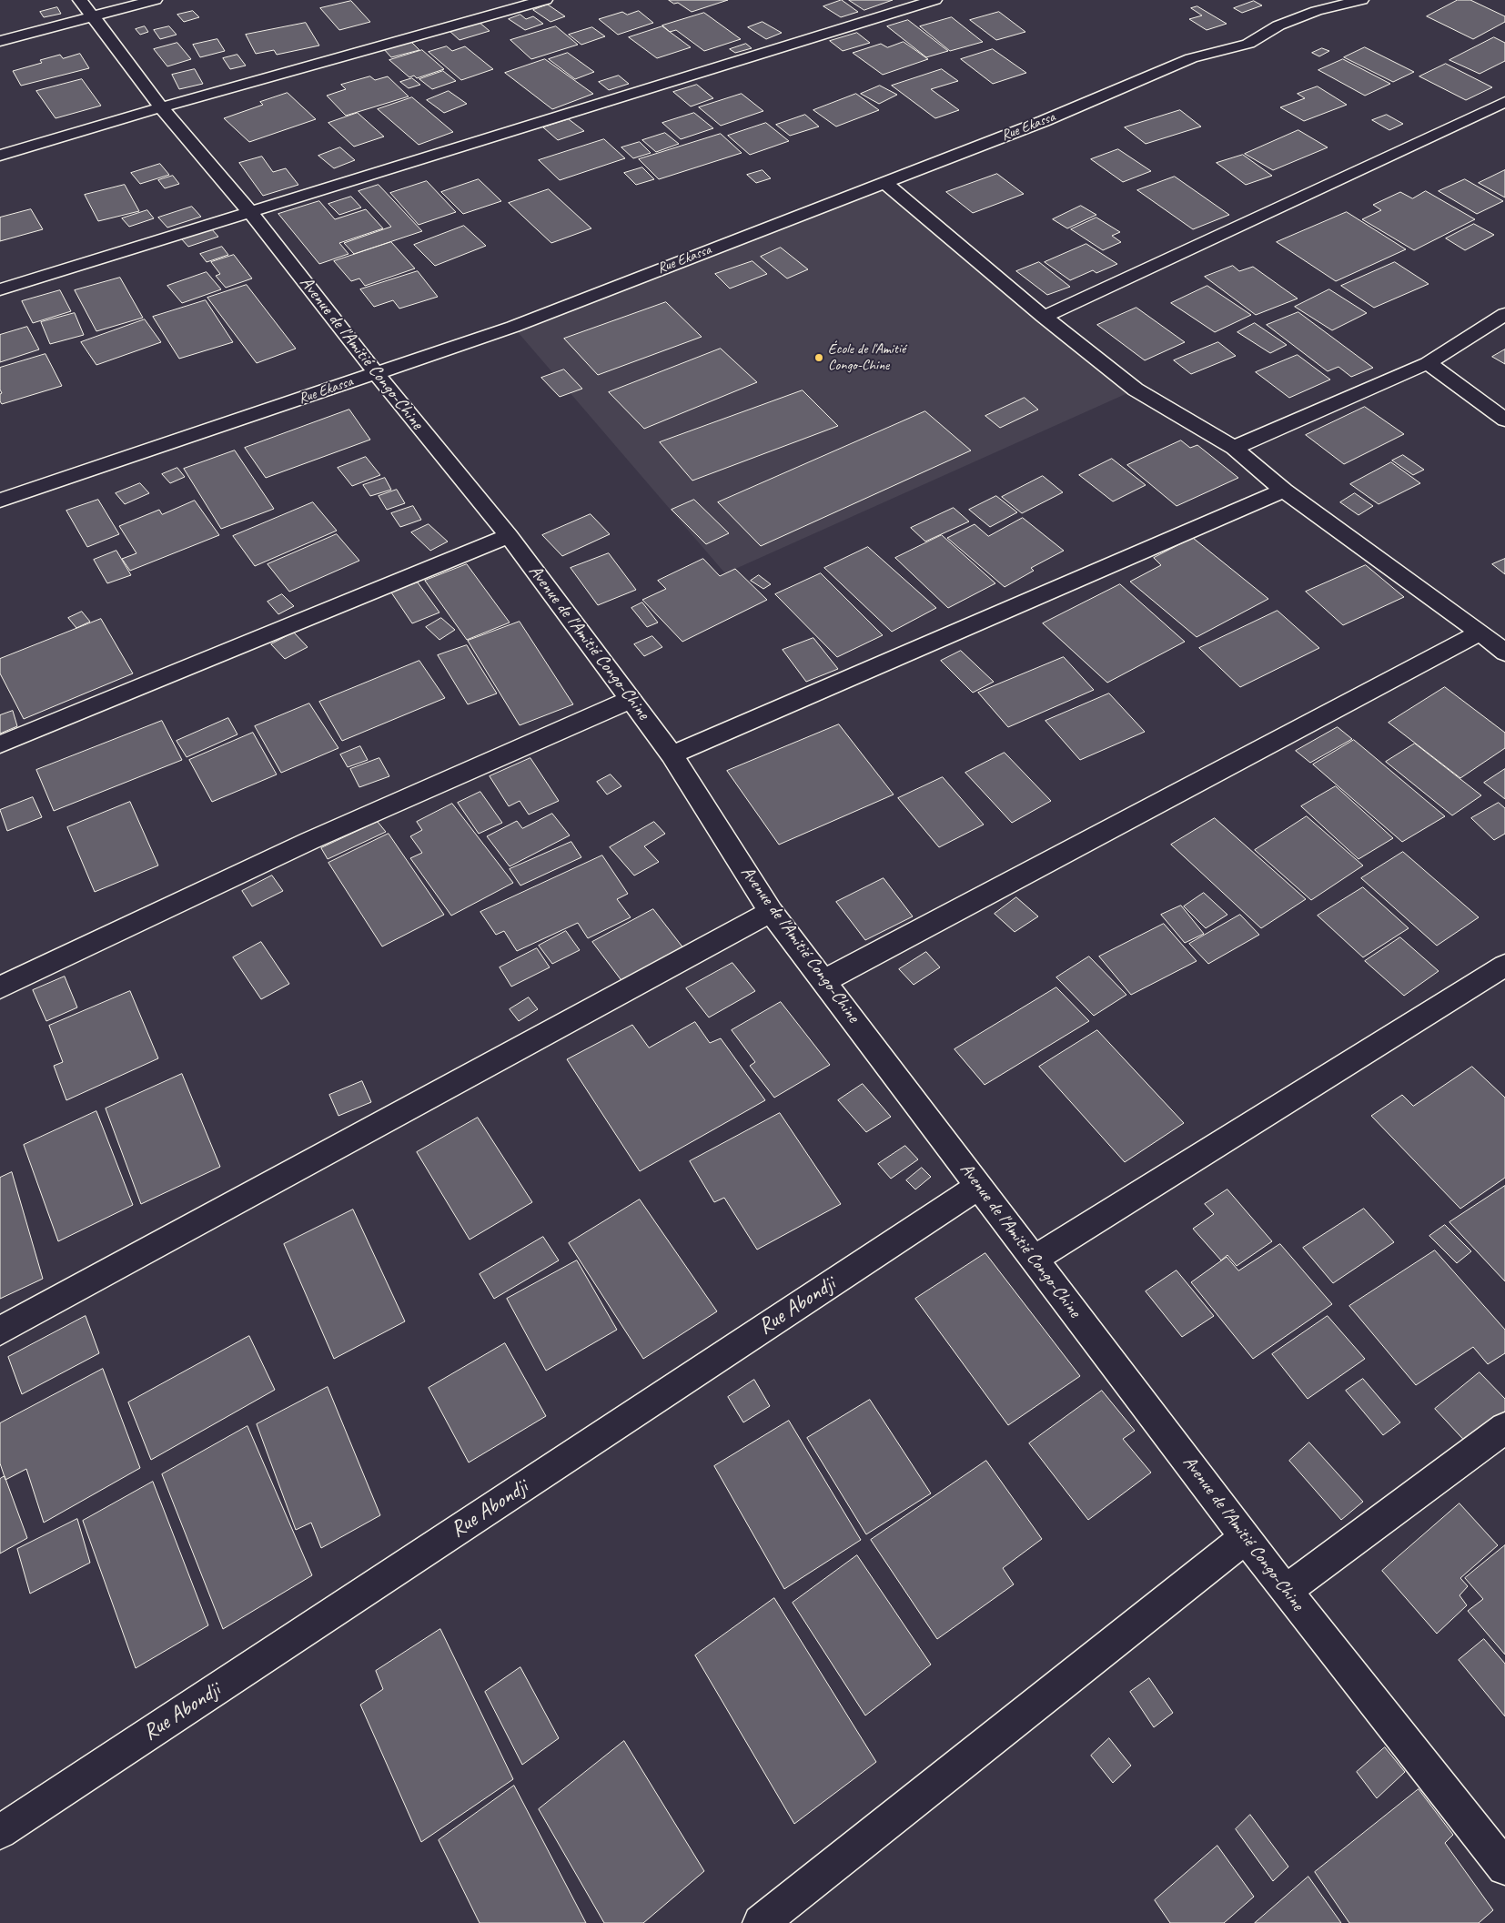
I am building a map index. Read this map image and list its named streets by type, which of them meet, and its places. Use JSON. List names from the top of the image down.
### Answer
{
  "streets": {
    "street": ["Rue Ekassa", "Avenue de l'Amitié Congo-Chine", "Rue Abondji"]
  },
  "crossings": [
    ["Rue Ekassa", "Avenue de l'Amitié Congo-Chine"],
    ["Avenue de l'Amitié Congo-Chine", "Rue Abondji"]
  ],
  "places": ["École de l'Amitié Congo-Chine"]
}
